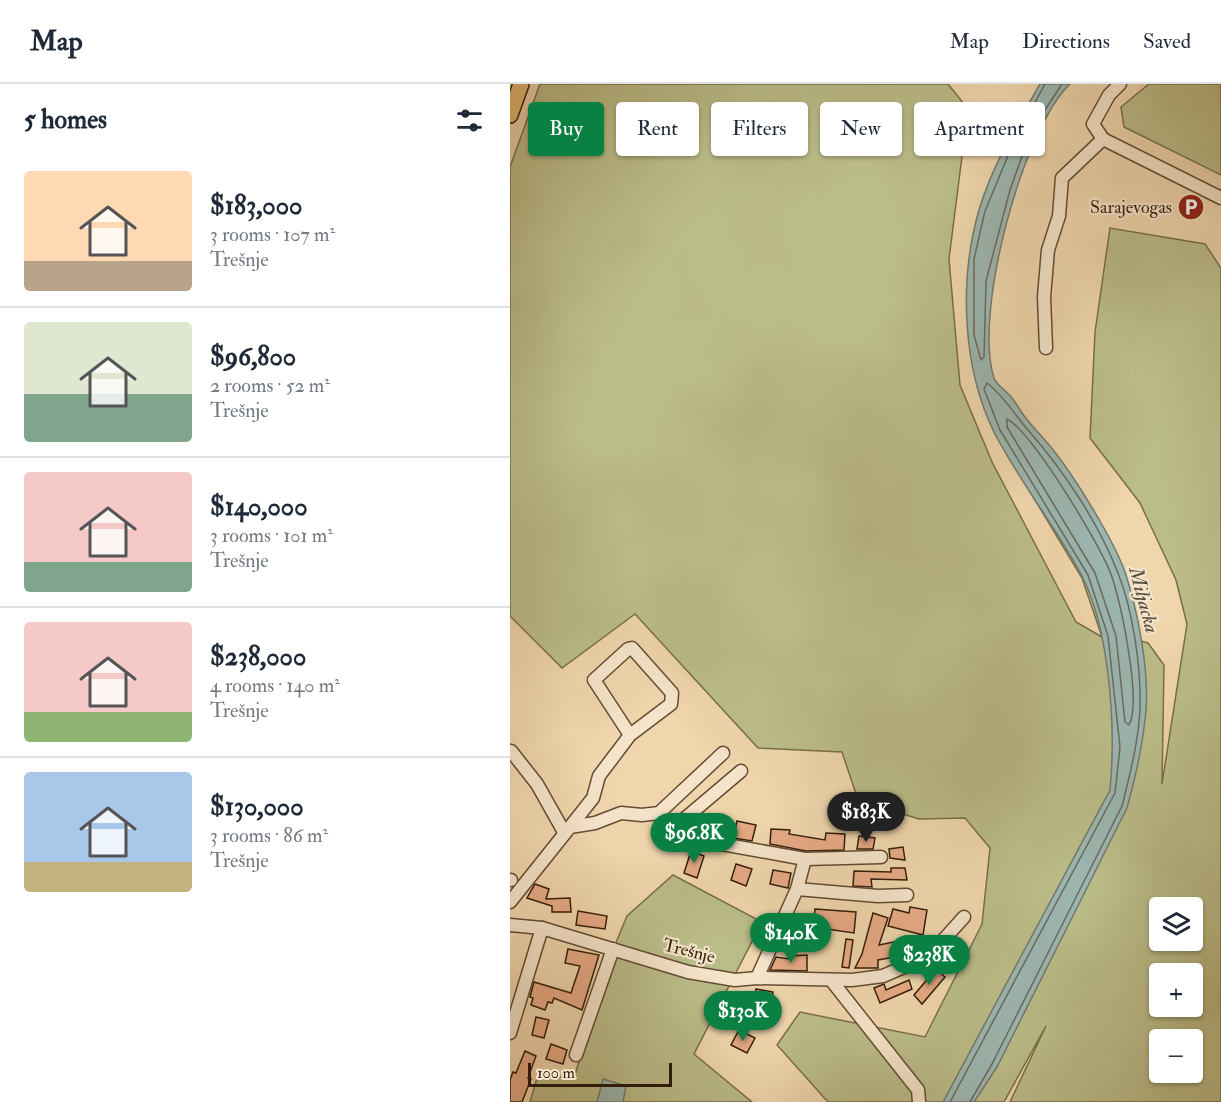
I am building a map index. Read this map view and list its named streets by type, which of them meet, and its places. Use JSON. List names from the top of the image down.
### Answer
{
  "streets": {
    "street": ["Trešnje"]
  },
  "water": ["Miljacka"],
  "places": {
    "parking": ["Sarajevogas"]
  },
  "scale_bar": "100 m",
  "page": {
    "header": "Map",
    "nav": ["Map", "Directions", "Saved"],
    "heading": "5 homes",
    "chip": [
      "Buy",
      "Rent",
      "Filters",
      "New",
      "Apartment"
    ],
    "list": [
      {
        "name": "$183,000",
        "note": "3 rooms · 107 m² · Trešnje"
      },
      {
        "name": "$96,800",
        "note": "2 rooms · 52 m² · Trešnje"
      },
      {
        "name": "$140,000",
        "note": "3 rooms · 101 m² · Trešnje"
      },
      {
        "name": "$238,000",
        "note": "4 rooms · 140 m² · Trešnje"
      },
      {
        "name": "$130,000",
        "note": "3 rooms · 86 m² · Trešnje"
      }
    ],
    "price": [
      "$183K",
      "$96.8K",
      "$140K",
      "$238K",
      "$130K"
    ],
    "map_buttons": ["+", "−"],
    "scale": "100 m"
  }
}
